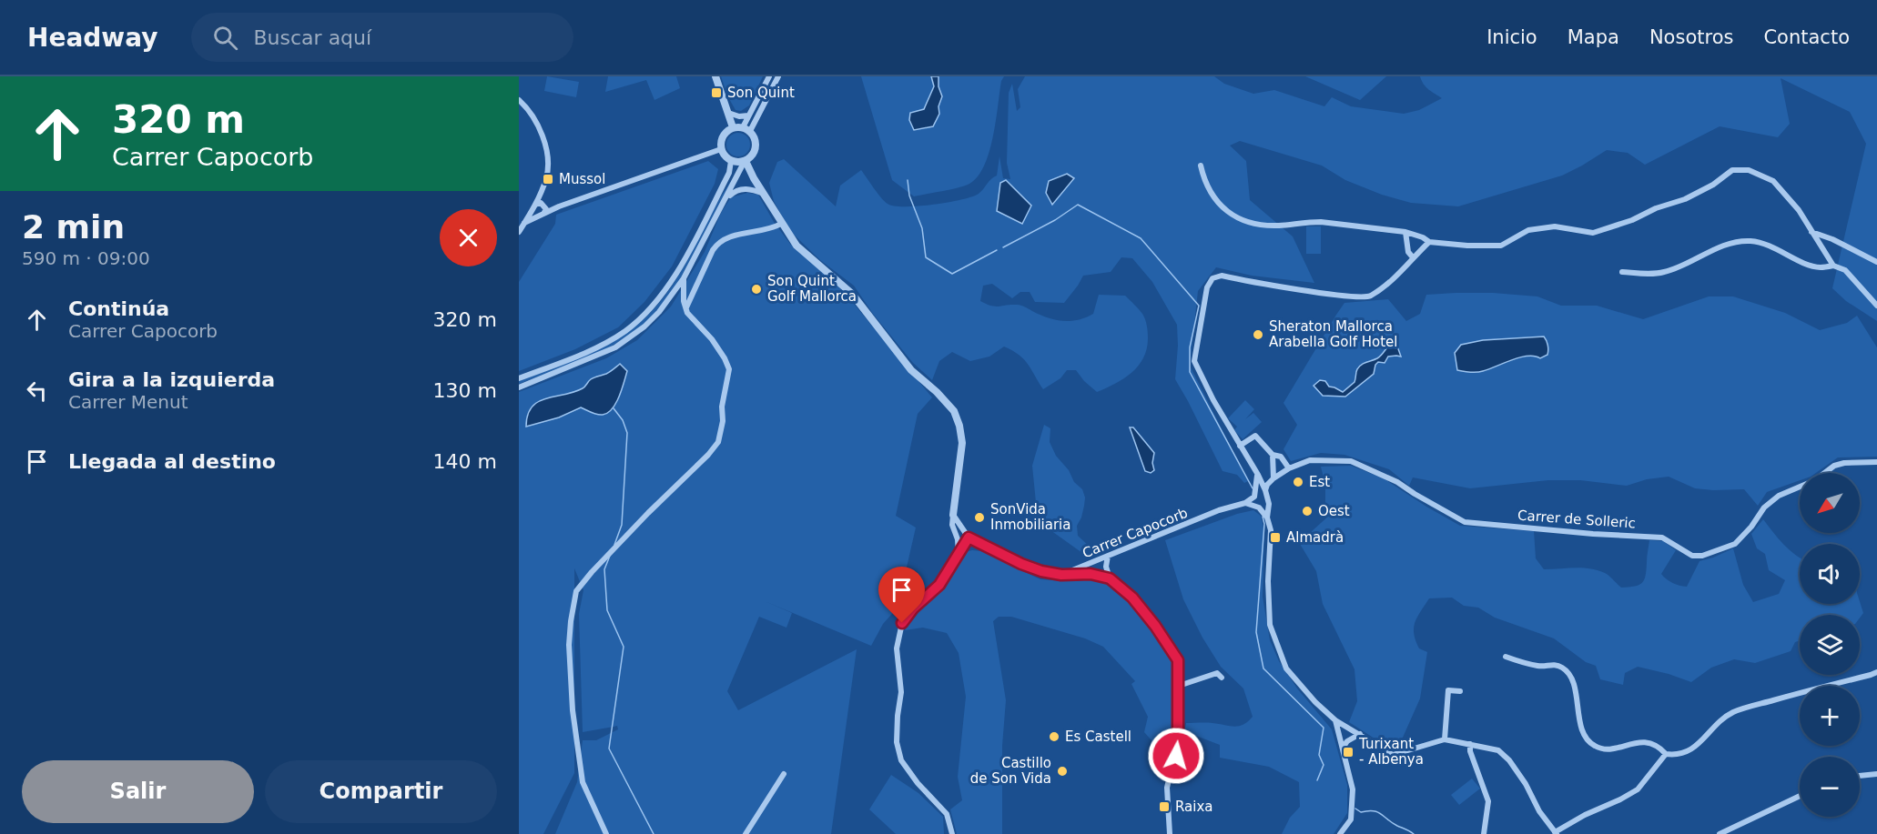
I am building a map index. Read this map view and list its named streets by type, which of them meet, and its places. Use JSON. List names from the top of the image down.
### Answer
{
  "streets": {
    "street": ["Carrer de Solleric", "Carrer Capocorb"]
  },
  "places": {
    "transit": [
      "Son Quint",
      "Mussol",
      "Almadrà",
      "Turixant - Albenya",
      "Raixa"
    ],
    "other": [
      "Son Quint Golf Mallorca",
      "Sheraton Mallorca Arabella Golf Hotel",
      "Est",
      "Oest",
      "SonVida Inmobiliaria",
      "Es Castell",
      "Castillo de Son Vida"
    ]
  },
  "north": "bottom left",
  "page": {
    "header": "Headway",
    "search": "Buscar aquí",
    "nav": [
      "Inicio",
      "Mapa",
      "Nosotros",
      "Contacto"
    ],
    "turn": ["320 m", "Carrer Capocorb"],
    "heading": ["2 min", "590 m · 09:00"],
    "list": [
      {
        "name": "Continúa",
        "note": "Carrer Capocorb",
        "value": "320 m"
      },
      {
        "name": "Gira a la izquierda",
        "note": "Carrer Menut",
        "value": "130 m"
      },
      {
        "name": "Llegada al destino",
        "value": "140 m"
      }
    ],
    "map_buttons": ["+", "−"],
    "buttons": ["Salir", "Compartir"]
  }
}
